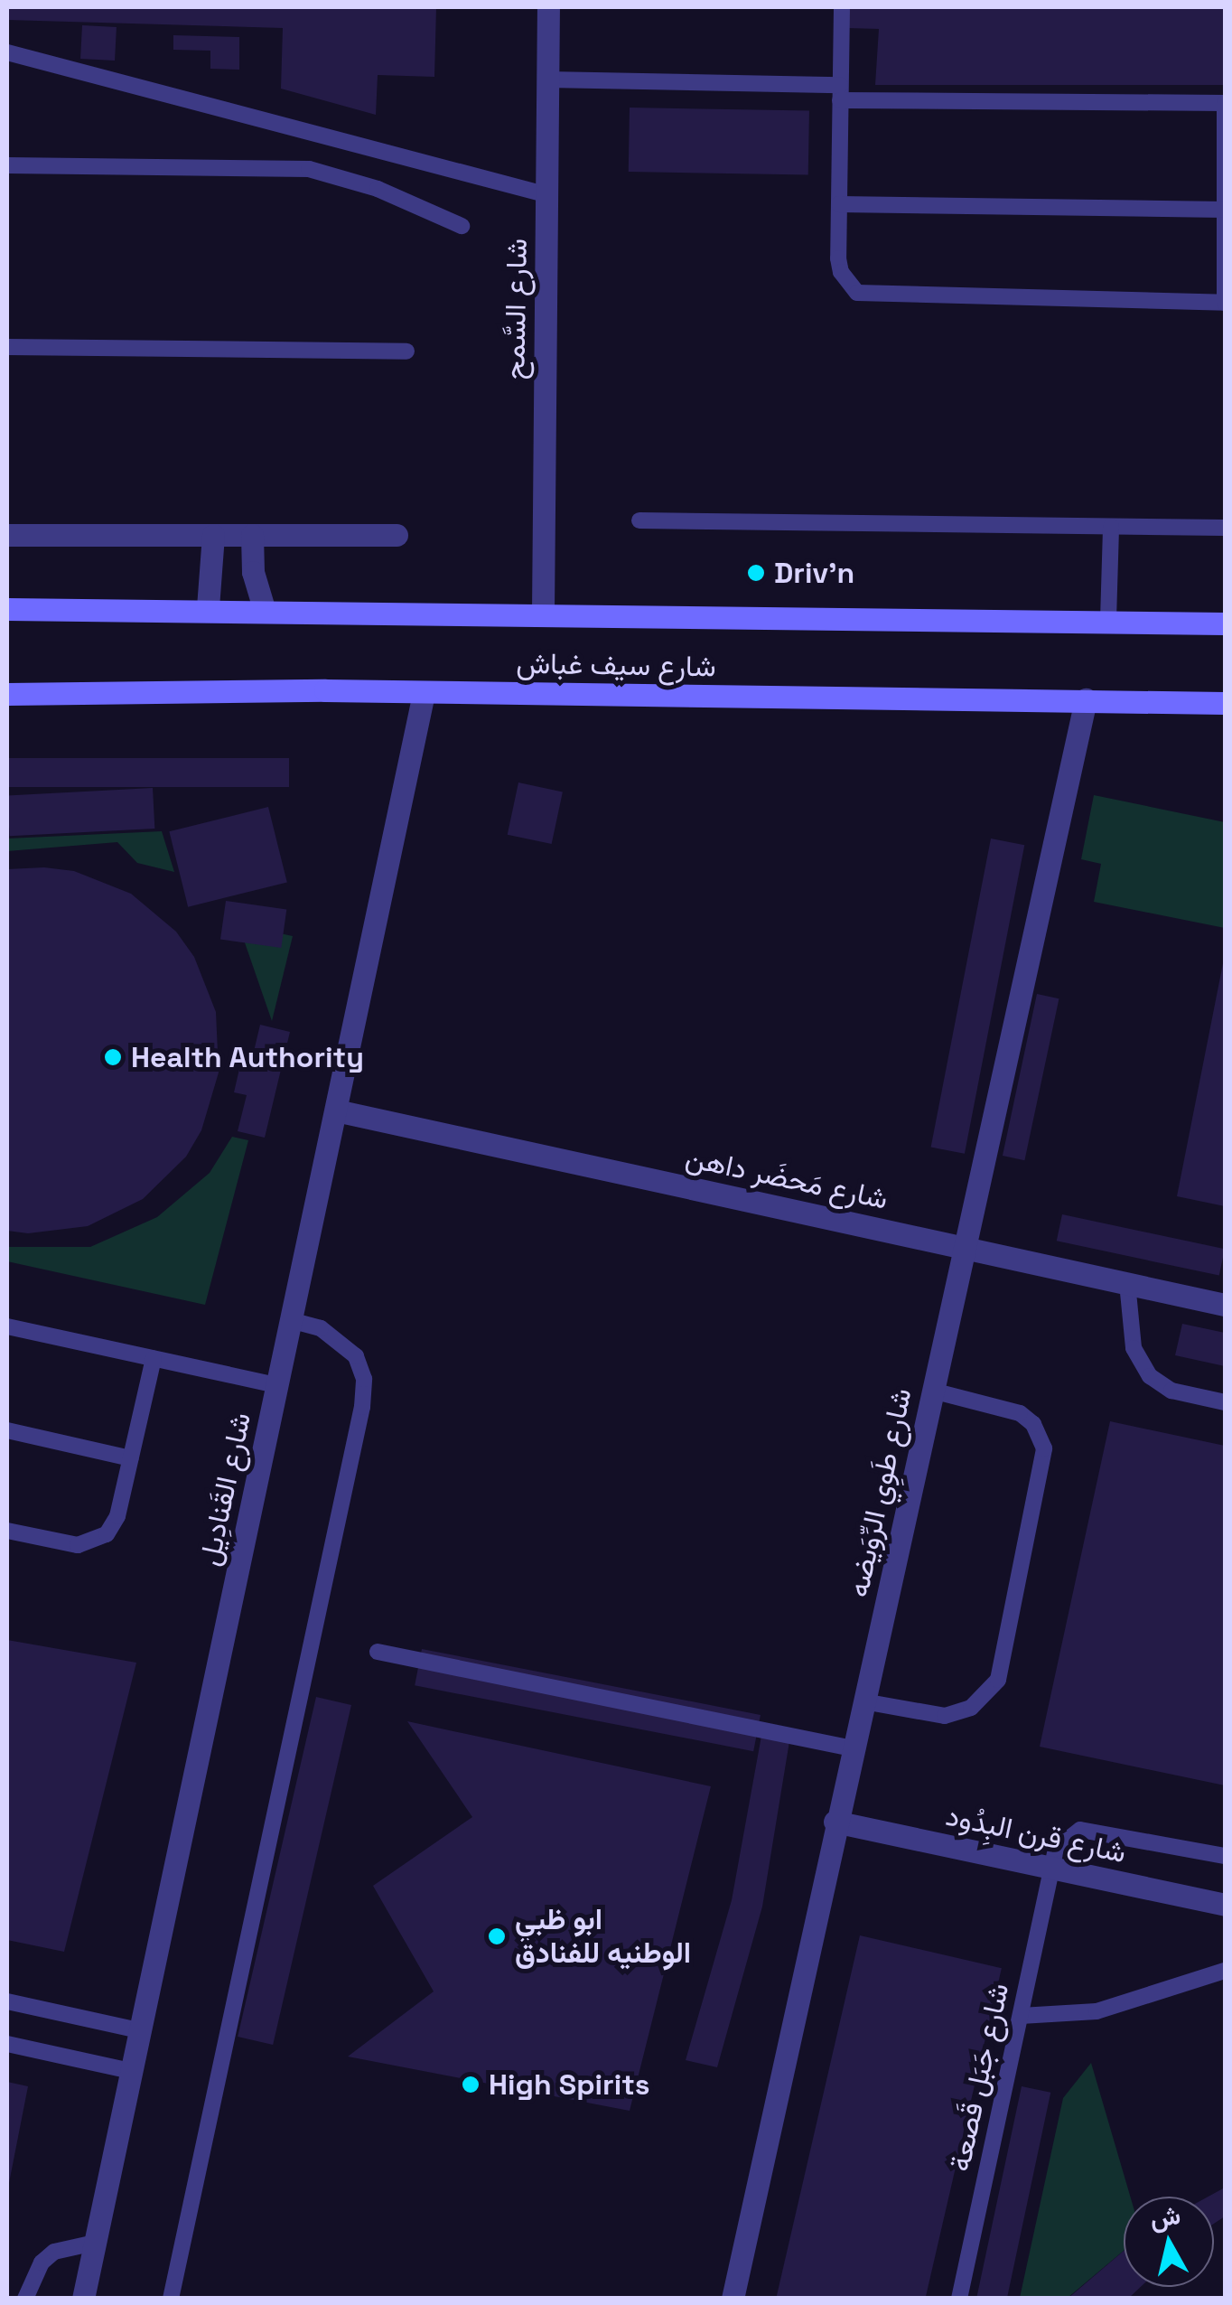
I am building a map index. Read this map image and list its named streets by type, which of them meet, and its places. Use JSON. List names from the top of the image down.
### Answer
{
  "streets": {
    "street": [
      "شارع السَّمح",
      "شارع سيف غباش",
      "شارع مَحضَر داهن",
      "شارع القَنادِيل",
      "شارع طَوِي الرِّوَيضه",
      "شارع قرن البِدُود"
    ],
    "lane": ["شارع جَبَل قَصعة"]
  },
  "crossings": [
    ["شارع السَّمح", "شارع سيف غباش"],
    ["شارع سيف غباش", "شارع القَنادِيل"],
    ["شارع سيف غباش", "شارع طَوِي الرِّوَيضه"],
    ["شارع مَحضَر داهن", "شارع القَنادِيل"],
    ["شارع مَحضَر داهن", "شارع طَوِي الرِّوَيضه"],
    ["شارع طَوِي الرِّوَيضه", "شارع قرن البِدُود"],
    ["شارع قرن البِدُود", "شارع جَبَل قَصعة"]
  ],
  "places": [
    "Driv’n",
    "Health Authority",
    "ابو ظبي الوطنيه للفنادق",
    "High Spirits"
  ],
  "north": "top"
}
